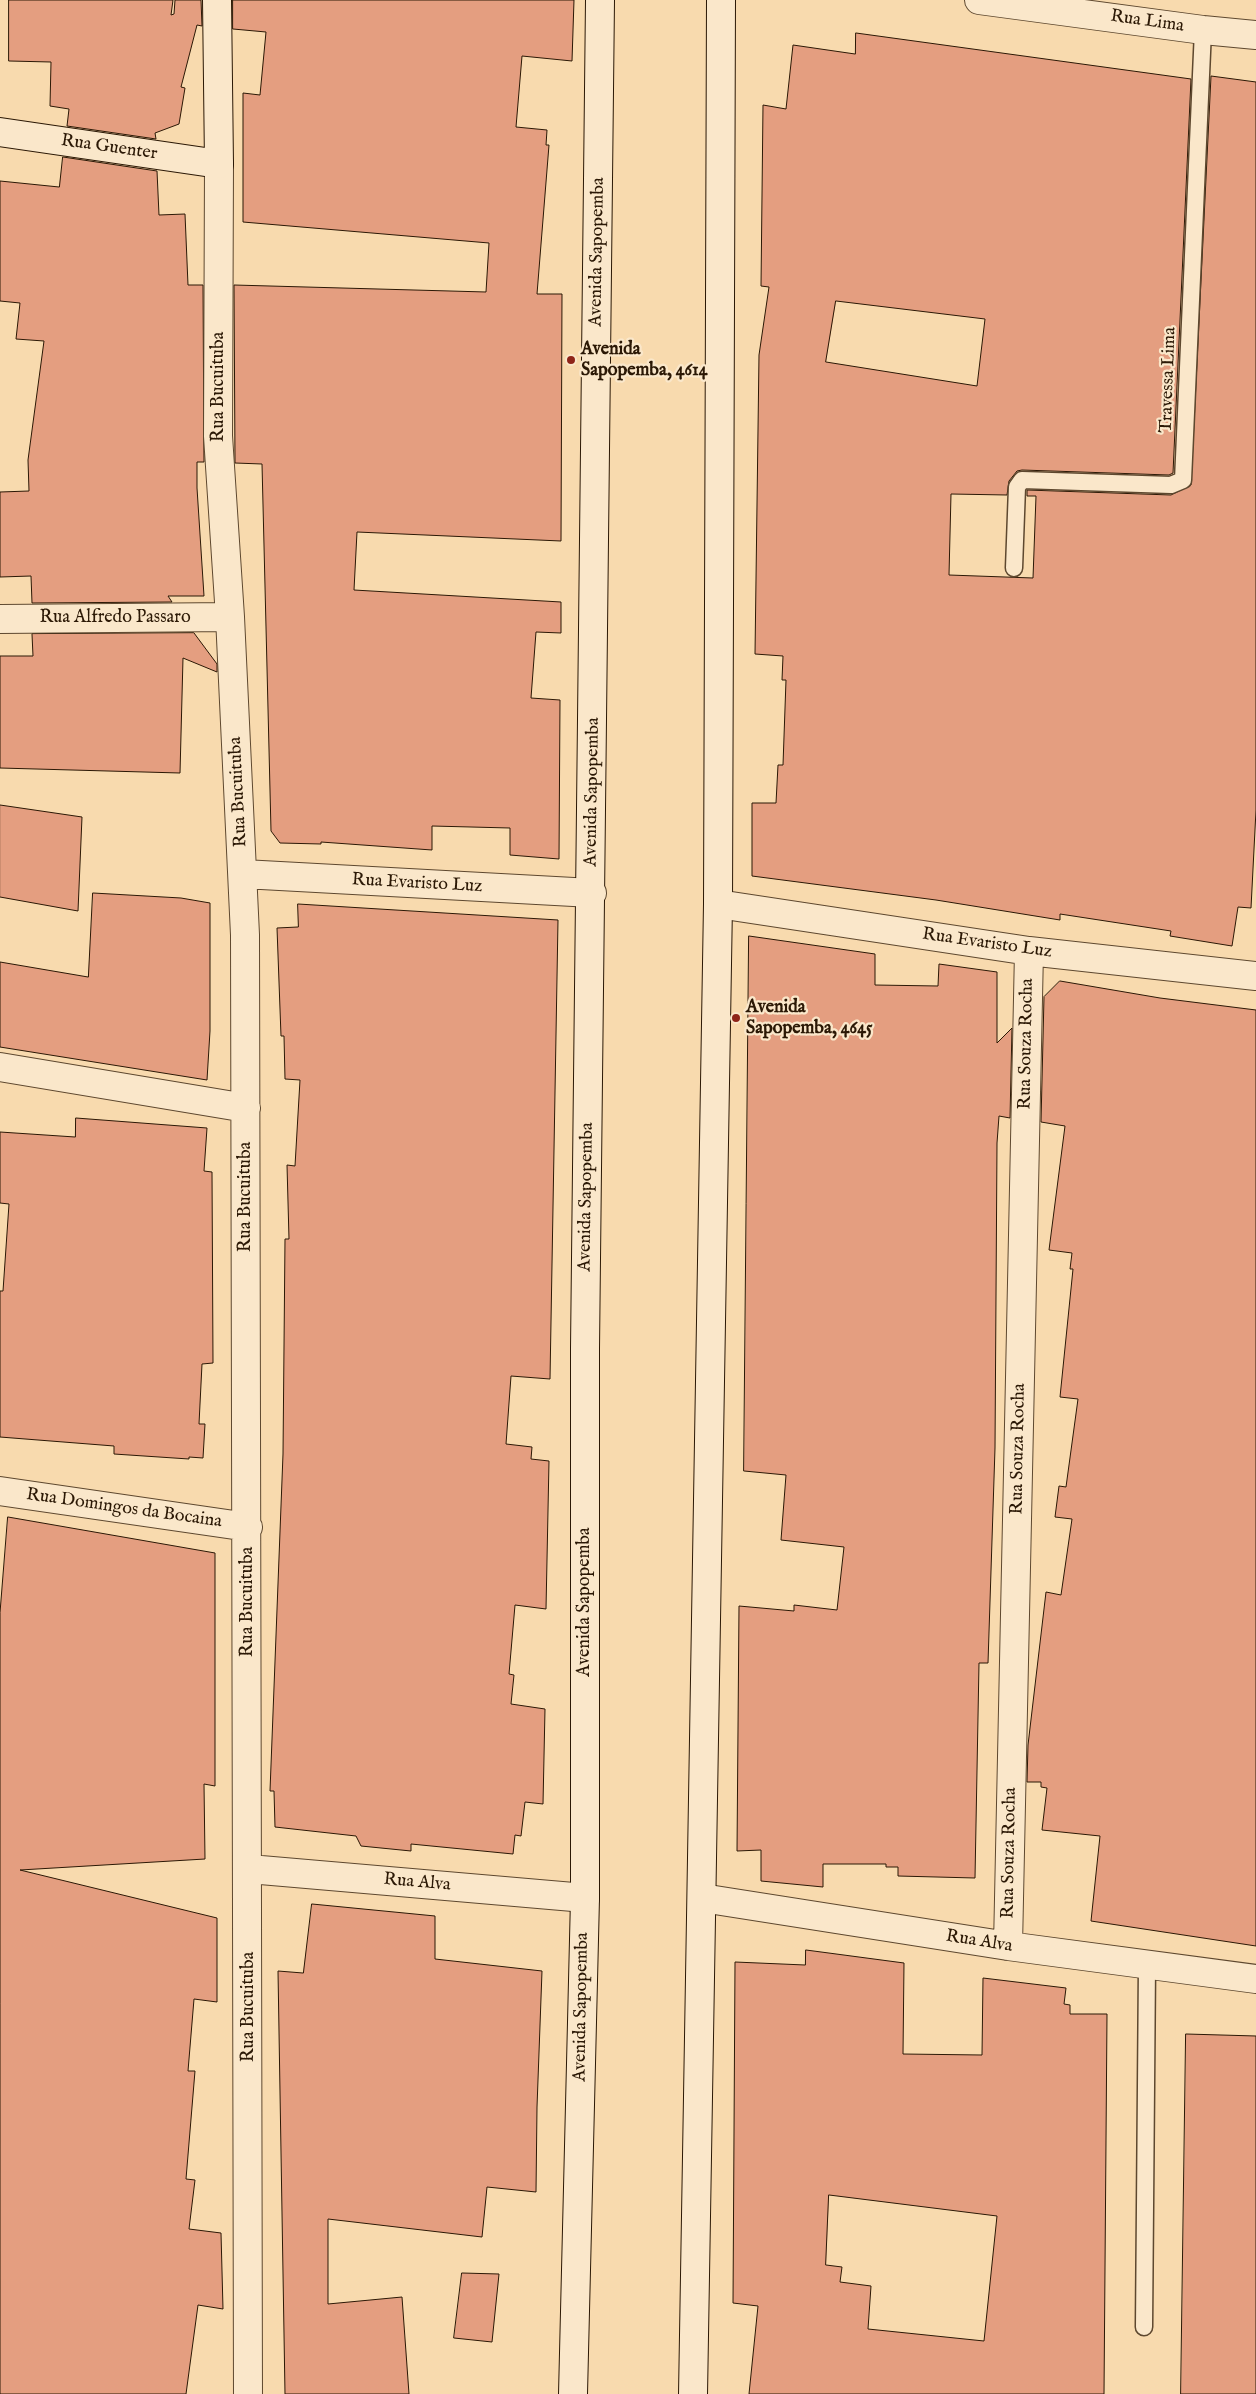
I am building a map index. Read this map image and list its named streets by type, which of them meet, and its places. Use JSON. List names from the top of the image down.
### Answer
{
  "streets": {
    "street": [
      "Rua Lima",
      "Rua Guenter",
      "Avenida Sapopemba",
      "Rua Bucuituba",
      "Rua Alfredo Passaro",
      "Rua Evaristo Luz",
      "Rua Souza Rocha",
      "Rua Domingos da Bocaina",
      "Rua Alva"
    ],
    "lane": ["Travessa Lima"]
  },
  "crossings": [
    ["Rua Lima", "Travessa Lima"],
    ["Rua Guenter", "Rua Bucuituba"],
    ["Avenida Sapopemba", "Rua Evaristo Luz"],
    ["Avenida Sapopemba", "Rua Alva"],
    ["Rua Bucuituba", "Rua Alfredo Passaro"],
    ["Rua Bucuituba", "Rua Evaristo Luz"],
    ["Rua Bucuituba", "Rua Domingos da Bocaina"],
    ["Rua Bucuituba", "Rua Alva"],
    ["Rua Evaristo Luz", "Rua Souza Rocha"],
    ["Rua Souza Rocha", "Rua Alva"]
  ],
  "places": ["Avenida Sapopemba, 4614", "Avenida Sapopemba, 4645"]
}
